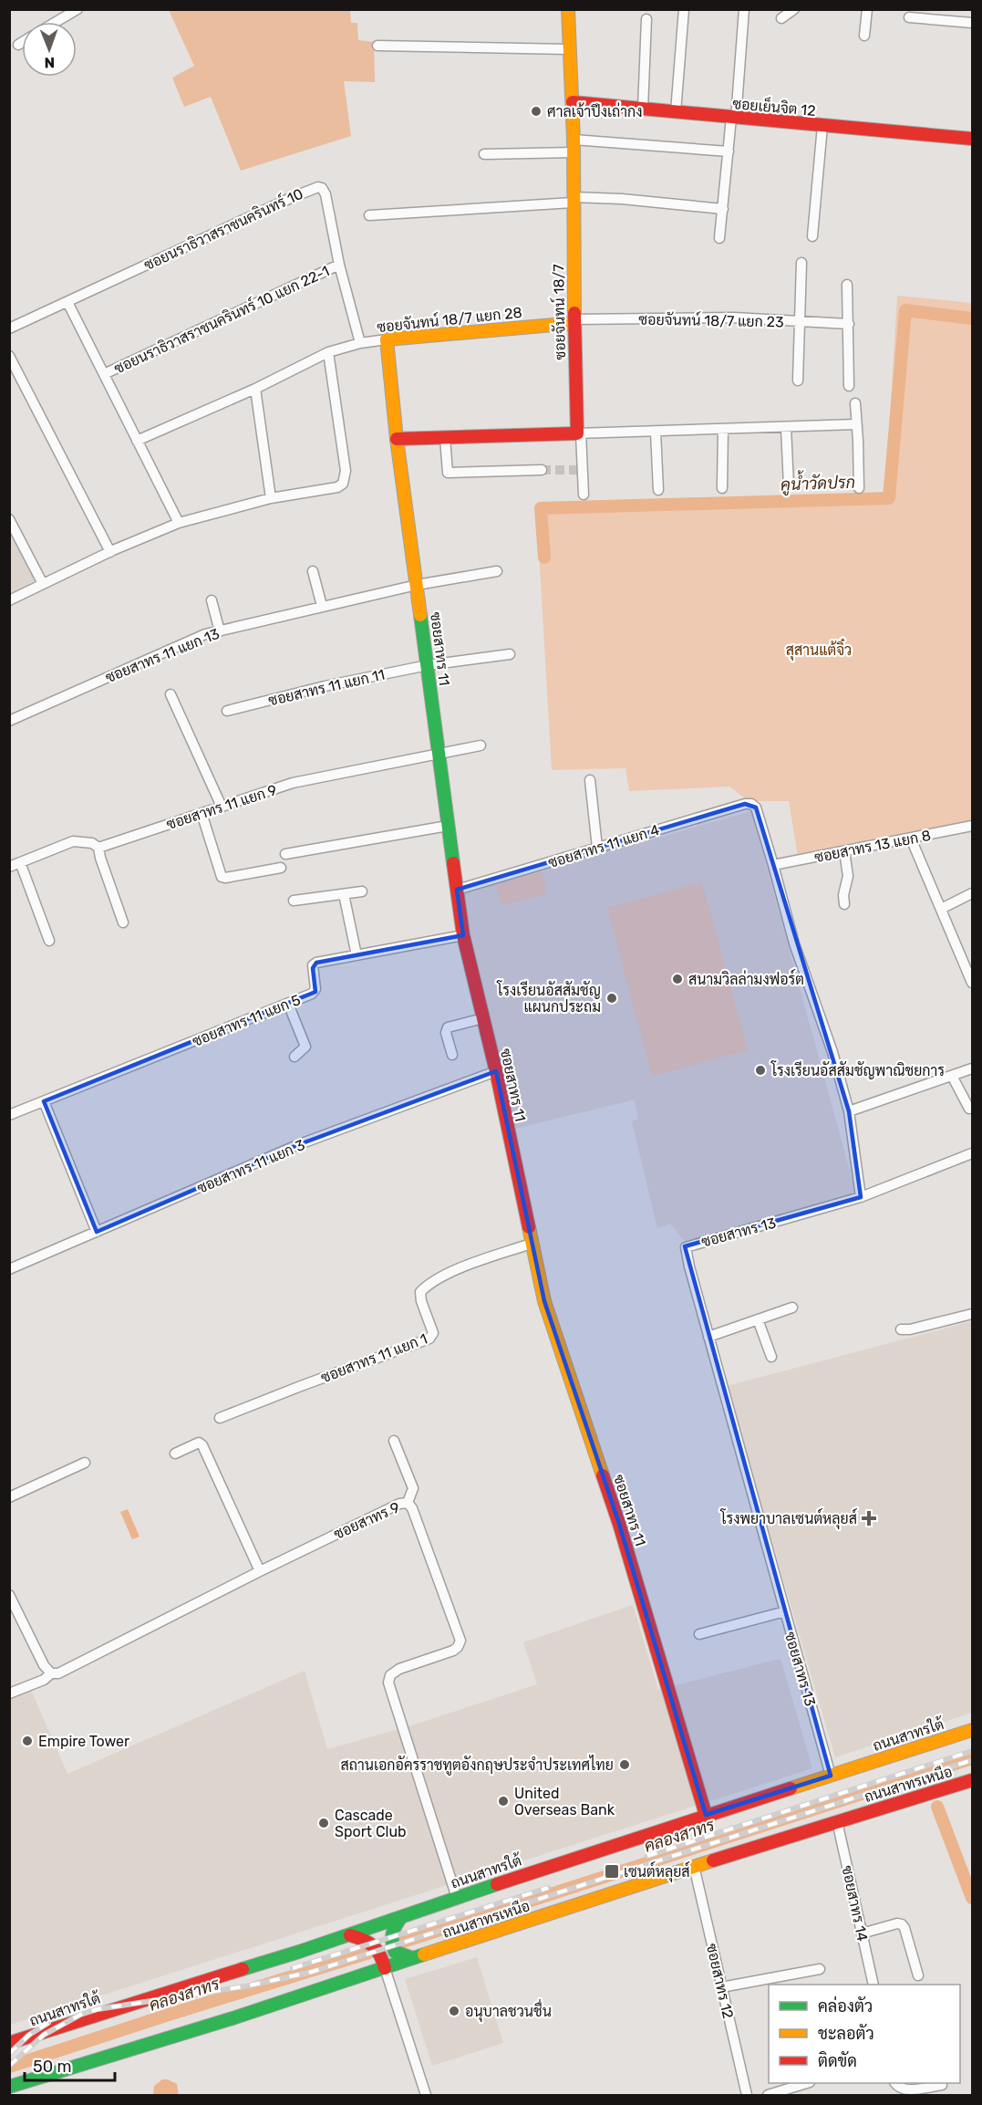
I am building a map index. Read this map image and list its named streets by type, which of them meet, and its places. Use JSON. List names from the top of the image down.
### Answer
{
  "streets": {
    "street": [
      "ซอยเย็นจิต 12",
      "ซอยนราธิวาสราชนครินทร์ 10",
      "ซอยจันทน์ 18/7",
      "ซอยนราธิวาสราชนครินทร์ 10 แยก 22-1",
      "ซอยจันทน์ 18/7 แยก 28",
      "ซอยจันทน์ 18/7 แยก 23",
      "ซอยสาทร 11",
      "ซอยสาทร 11 แยก 13",
      "ซอยสาทร 11 แยก 11",
      "ซอยสาทร 11 แยก 9",
      "ซอยสาทร 11 แยก 4",
      "ซอยสาทร 13 แยก 8",
      "ซอยสาทร 11 แยก 5",
      "ซอยสาทร 11 แยก 3",
      "ซอยสาทร 13",
      "ซอยสาทร 11 แยก 1",
      "ซอยสาทร 9",
      "ถนนสาทรใต้",
      "ถนนสาทรเหนือ",
      "ซอยสาทร 14",
      "ซอยสาทร 12"
    ]
  },
  "crossings": [
    ["ซอยเย็นจิต 12", "ซอยจันทน์ 18/7"],
    ["ซอยนราธิวาสราชนครินทร์ 10", "ซอยนราธิวาสราชนครินทร์ 10 แยก 22-1"],
    ["ซอยนราธิวาสราชนครินทร์ 10", "ซอยจันทน์ 18/7 แยก 28"],
    ["ซอยจันทน์ 18/7", "ซอยจันทน์ 18/7 แยก 28"],
    ["ซอยจันทน์ 18/7", "ซอยจันทน์ 18/7 แยก 23"],
    ["ซอยจันทน์ 18/7 แยก 28", "ซอยจันทน์ 18/7 แยก 23"],
    ["ซอยจันทน์ 18/7 แยก 28", "ซอยสาทร 11"],
    ["ซอยสาทร 11", "ซอยสาทร 11 แยก 13"],
    ["ซอยสาทร 11", "ซอยสาทร 11 แยก 11"],
    ["ซอยสาทร 11", "ซอยสาทร 11 แยก 9"],
    ["ซอยสาทร 11", "ซอยสาทร 11 แยก 4"],
    ["ซอยสาทร 11", "ซอยสาทร 11 แยก 5"],
    ["ซอยสาทร 11", "ซอยสาทร 11 แยก 3"],
    ["ซอยสาทร 11", "ซอยสาทร 11 แยก 1"],
    ["ซอยสาทร 11", "ถนนสาทรใต้"],
    ["ซอยสาทร 11 แยก 4", "ซอยสาทร 13 แยก 8"],
    ["ซอยสาทร 13", "ถนนสาทรใต้"],
    ["ซอยสาทร 9", "ถนนสาทรใต้"],
    ["ถนนสาทรเหนือ", "ซอยสาทร 14"],
    ["ถนนสาทรเหนือ", "ซอยสาทร 12"]
  ],
  "water": ["คูน้ำวัดปรก", "คลองสาทร"],
  "parks": ["สุสานแต้จิ๋ว"],
  "places": {
    "other": [
      "ศาลเจ้าปึงเถ่ากง",
      "สนามวิลล่ามงฟอร์ต",
      "โรงเรียนอัสสัมชัญ แผนกประถม",
      "โรงเรียนอัสสัมชัญพาณิชยการ",
      "Empire Tower",
      "สถานเอกอัครราชทูตอังกฤษประจำประเทศไทย",
      "United Overseas Bank",
      "Cascade Sport Club",
      "อนุบาลชวนชื่น"
    ],
    "health": ["โรงพยาบาลเซนต์หลุยส์"],
    "transit": ["เซนต์หลุยส์"]
  },
  "legend": ["คล่องตัว", "ชะลอตัว", "ติดขัด"],
  "scale_bar": "50 m",
  "north": "bottom"
}
